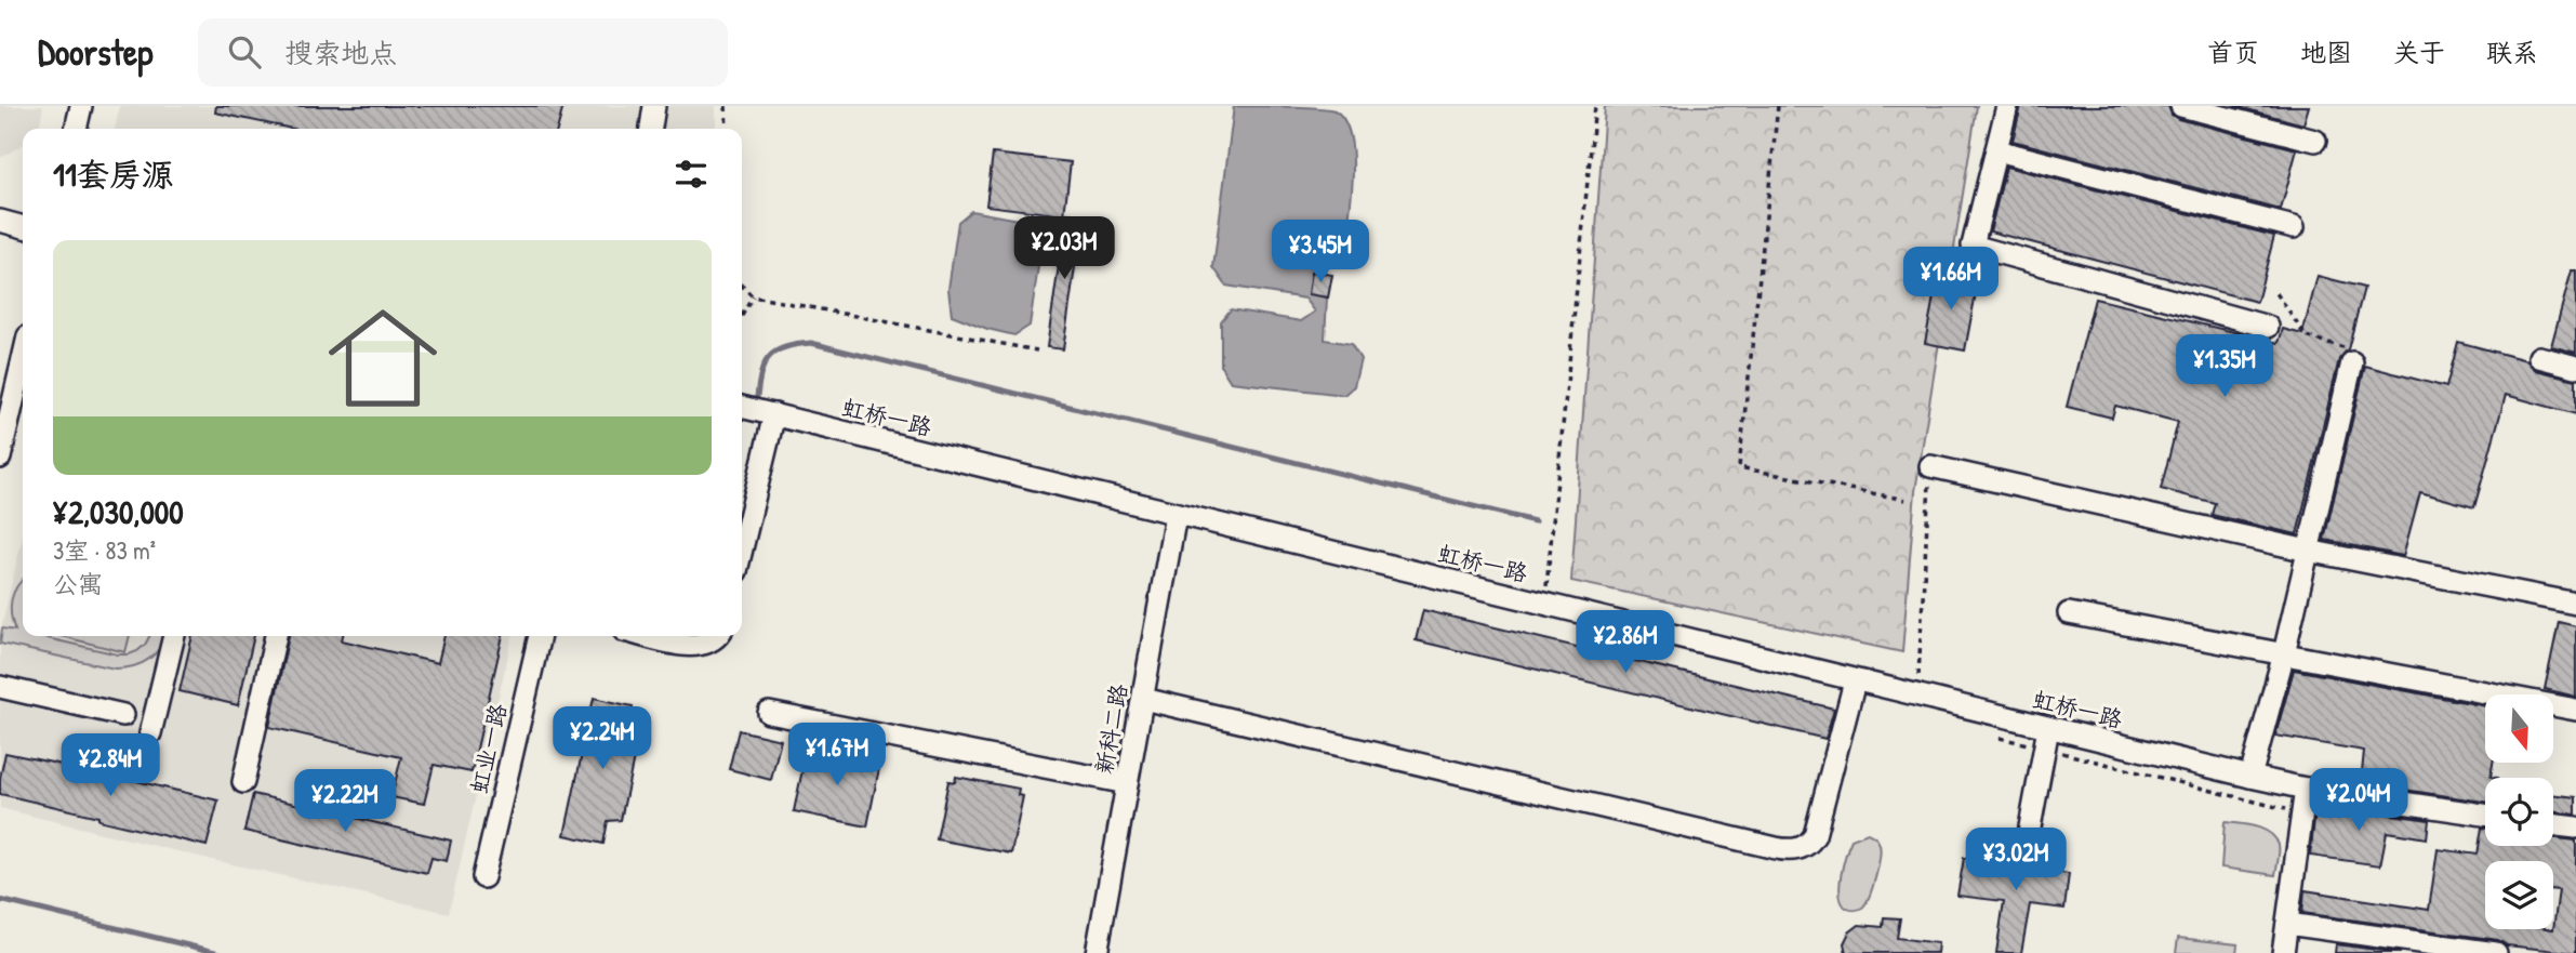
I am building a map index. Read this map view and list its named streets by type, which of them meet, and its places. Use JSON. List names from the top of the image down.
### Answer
{
  "streets": {
    "street": ["虹桥一路", "新科二路", "虹业一路"]
  },
  "crossings": [
    ["虹桥一路", "新科二路"]
  ],
  "north": "bottom",
  "page": {
    "header": "Doorstep",
    "search": "搜索地点",
    "nav": [
      "首页",
      "地图",
      "关于",
      "联系"
    ],
    "heading": "11套房源",
    "price": [
      "¥2.03M",
      "¥3.45M",
      "¥1.66M",
      "¥1.35M",
      "¥2.86M",
      "¥2.24M",
      "¥1.67M",
      "¥2.84M",
      "¥2.04M",
      "¥2.22M",
      "¥3.02M"
    ],
    "list": [
      {
        "name": "¥2,030,000",
        "note": "3室 · 83 m² · 公寓"
      }
    ]
  }
}
